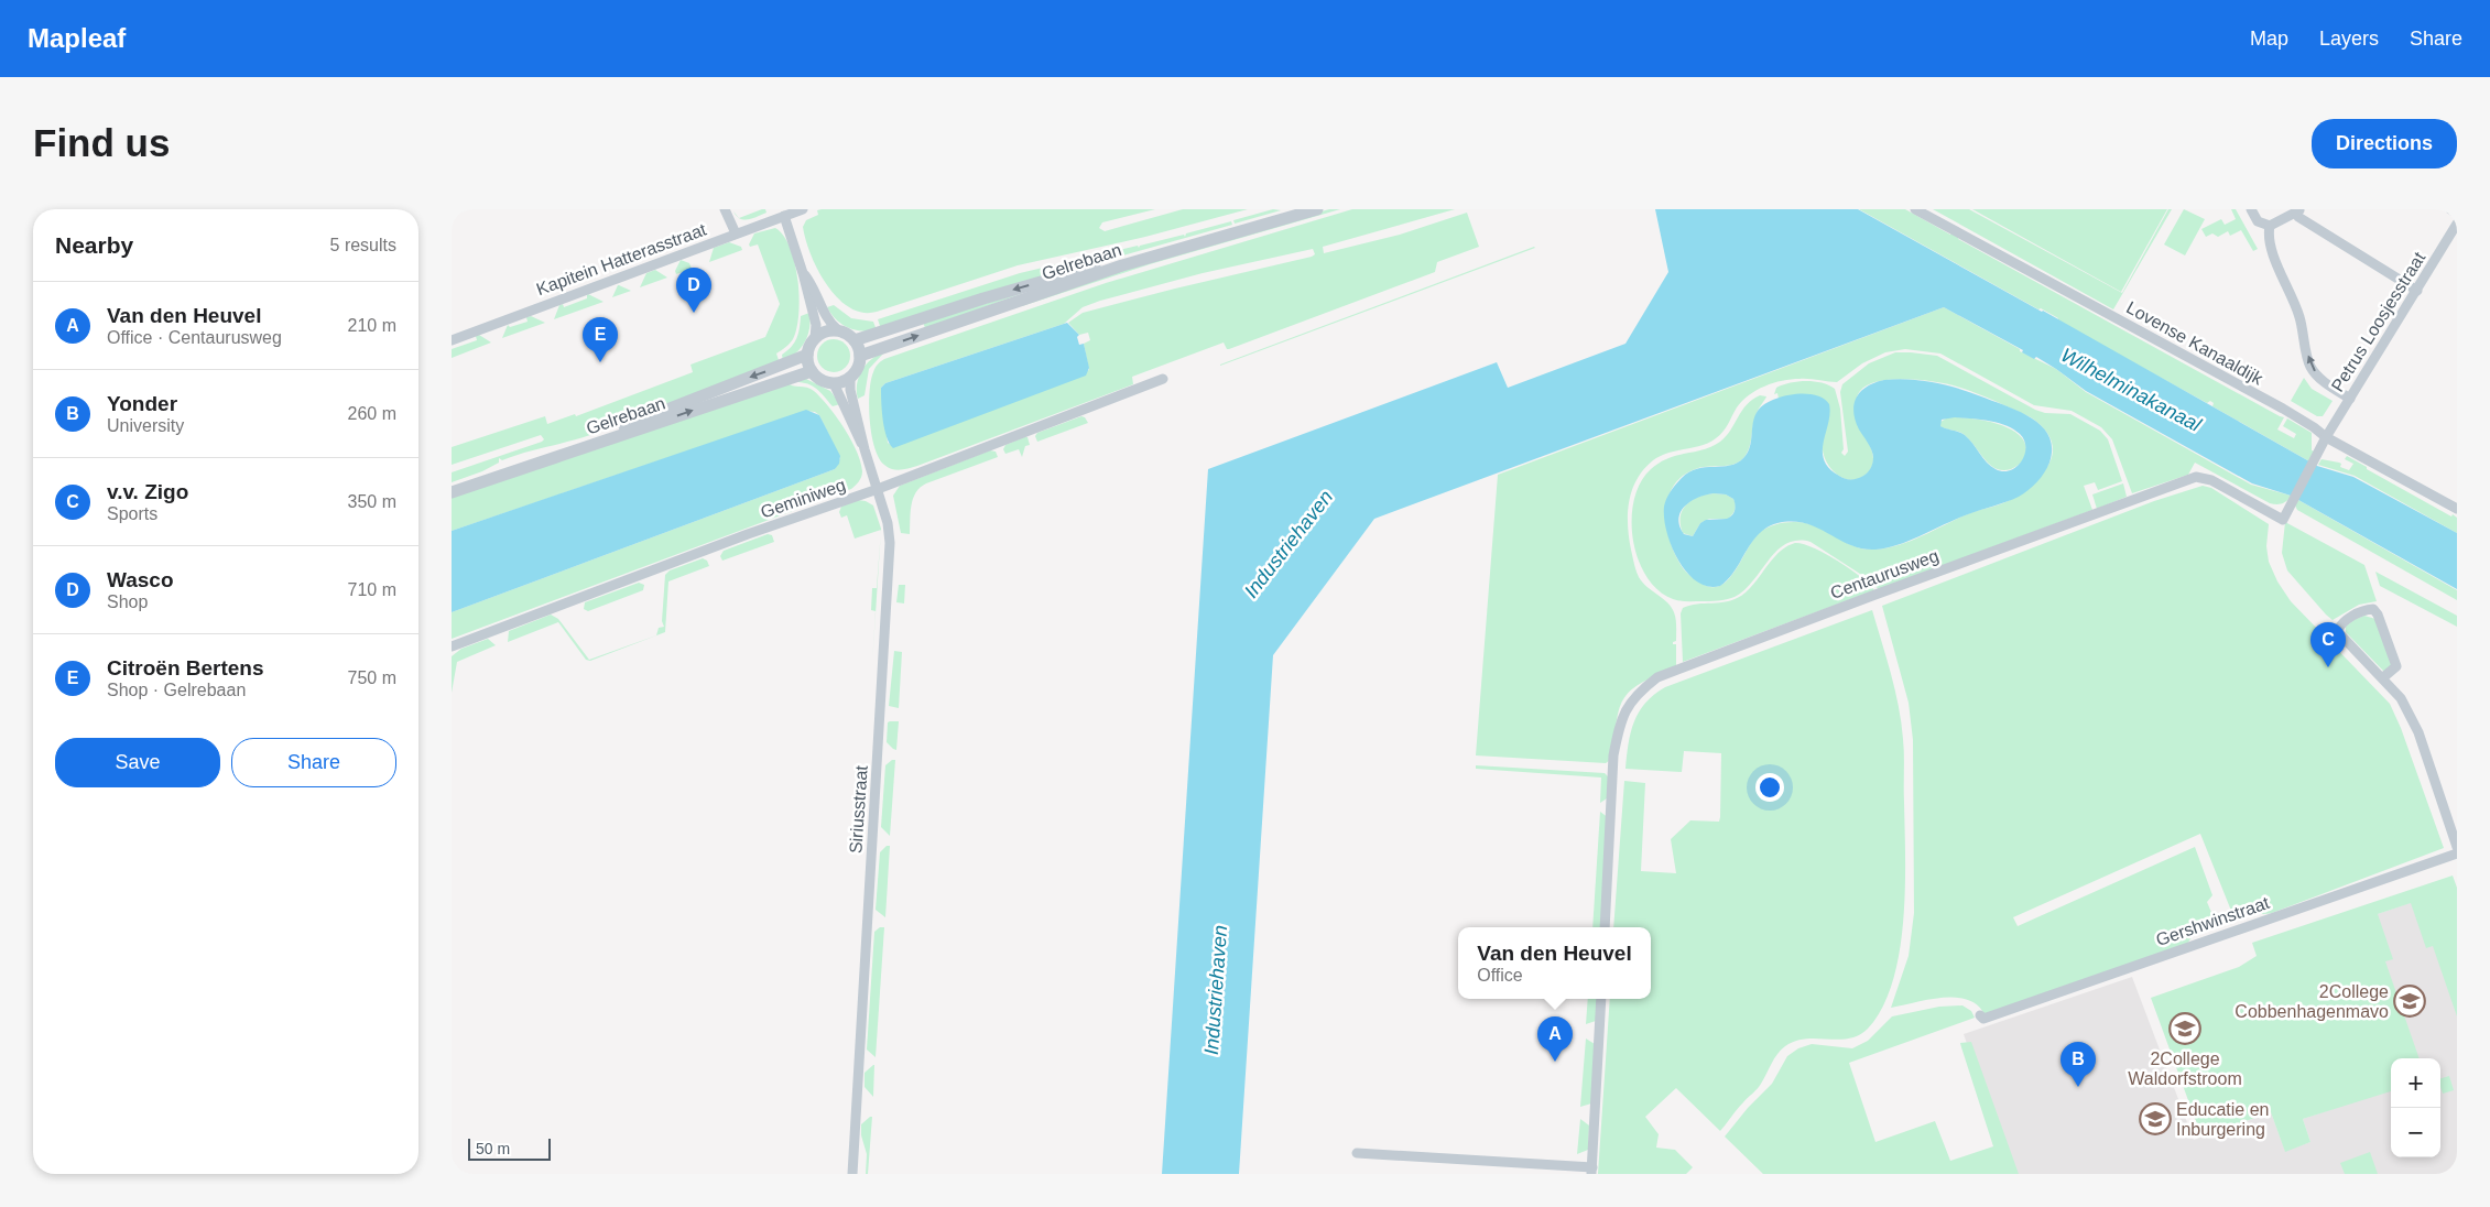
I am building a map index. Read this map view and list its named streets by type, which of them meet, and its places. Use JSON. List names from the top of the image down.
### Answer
{
  "streets": {
    "street": [
      "Kapitein Hatterasstraat",
      "Gelrebaan",
      "Petrus Loosjesstraat",
      "Lovense Kanaaldijk",
      "Geminiweg",
      "Centaurusweg",
      "Siriusstraat",
      "Gershwinstraat"
    ]
  },
  "crossings": [
    ["Gelrebaan", "Siriusstraat"],
    ["Petrus Loosjesstraat", "Lovense Kanaaldijk"],
    ["Petrus Loosjesstraat", "Centaurusweg"],
    ["Lovense Kanaaldijk", "Centaurusweg"],
    ["Geminiweg", "Siriusstraat"]
  ],
  "water": ["Wilhelminakanaal", "Industriehaven"],
  "places": {
    "school or university": ["2College Cobbenhagenmavo", "2College Waldorfstroom", "Educatie en Inburgering"]
  },
  "scale_bar": "50 m",
  "page": {
    "header": "Mapleaf",
    "nav": ["Map", "Layers", "Share"],
    "buttons": [
      "Directions",
      ["Save", "Share"]
    ],
    "title": "Find us",
    "heading": ["Nearby", "5 results"],
    "pins": [
      "D",
      "E",
      "C",
      "A",
      "B"
    ],
    "list": [
      {
        "mark": "A",
        "name": "Van den Heuvel",
        "note": "Office · Centaurusweg",
        "value": "210 m"
      },
      {
        "mark": "B",
        "name": "Yonder",
        "note": "University",
        "value": "260 m"
      },
      {
        "mark": "C",
        "name": "v.v. Zigo",
        "note": "Sports",
        "value": "350 m"
      },
      {
        "mark": "D",
        "name": "Wasco",
        "note": "Shop",
        "value": "710 m"
      },
      {
        "mark": "E",
        "name": "Citroën Bertens",
        "note": "Shop · Gelrebaan",
        "value": "750 m"
      }
    ],
    "popup": ["Van den Heuvel", "Office"],
    "map_buttons": ["+", "−"],
    "scale": "50 m"
  }
}
